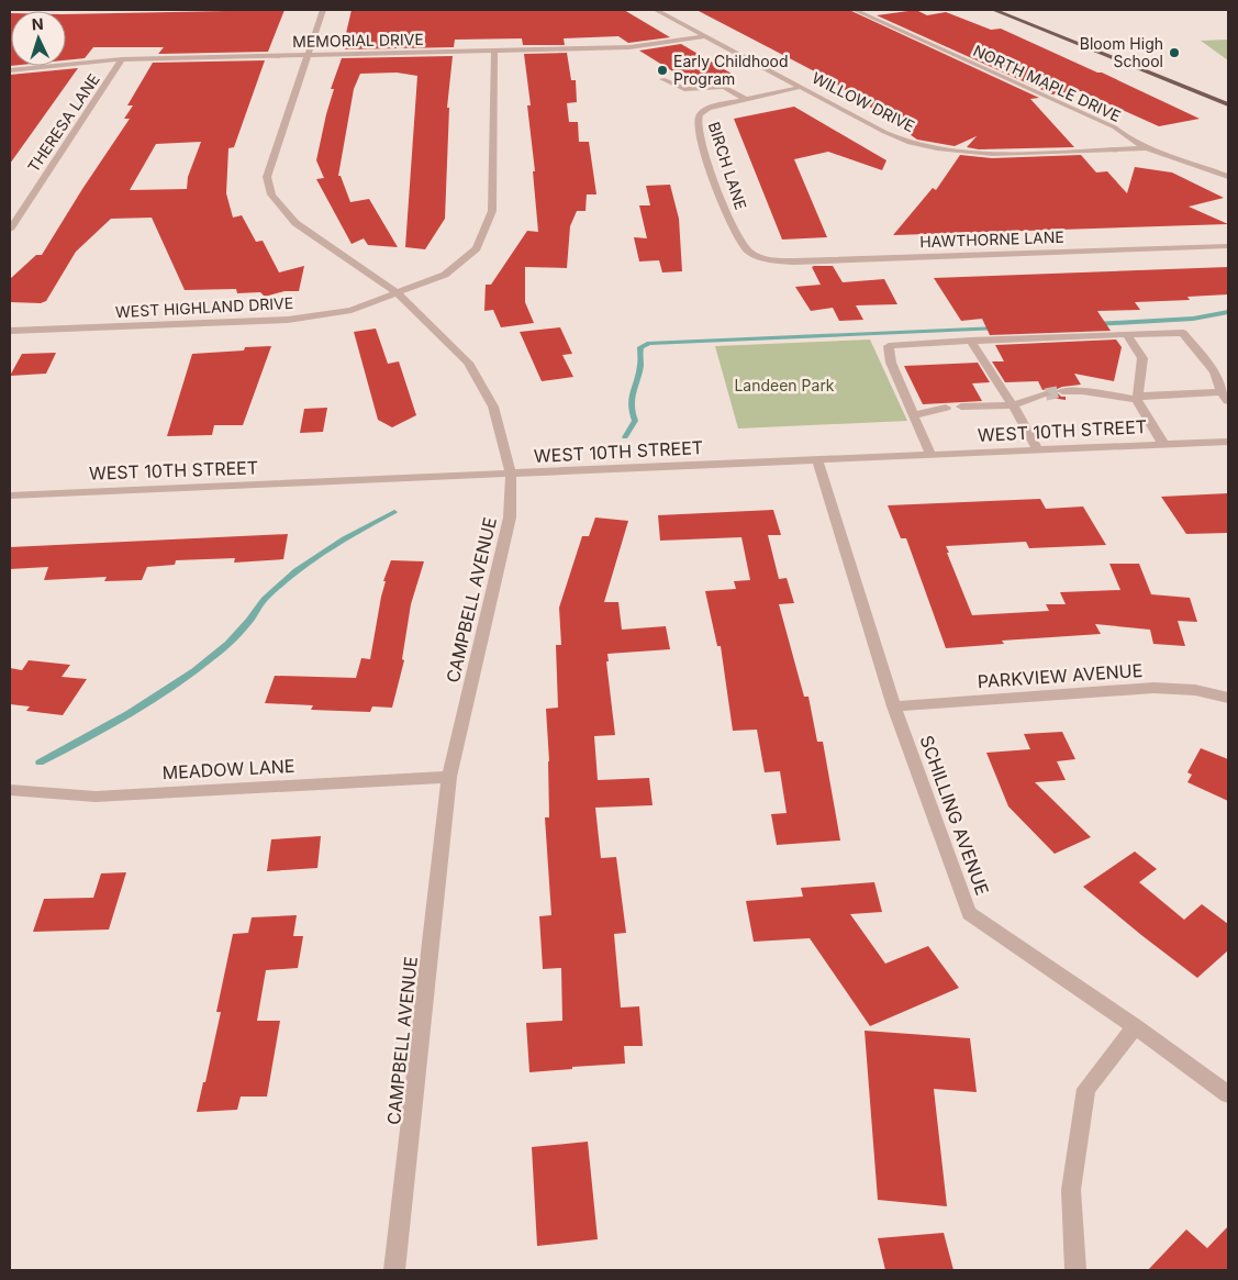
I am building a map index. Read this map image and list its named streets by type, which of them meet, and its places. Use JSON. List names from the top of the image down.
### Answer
{
  "streets": {
    "street": [
      "MEMORIAL DRIVE",
      "NORTH MAPLE DRIVE",
      "WILLOW DRIVE",
      "THERESA LANE",
      "BIRCH LANE",
      "HAWTHORNE LANE",
      "WEST HIGHLAND DRIVE",
      "WEST 10TH STREET",
      "CAMPBELL AVENUE",
      "PARKVIEW AVENUE",
      "MEADOW LANE",
      "SCHILLING AVENUE"
    ]
  },
  "crossings": [
    ["MEMORIAL DRIVE", "WILLOW DRIVE"],
    ["MEMORIAL DRIVE", "THERESA LANE"],
    ["MEMORIAL DRIVE", "WEST HIGHLAND DRIVE"],
    ["MEMORIAL DRIVE", "CAMPBELL AVENUE"],
    ["NORTH MAPLE DRIVE", "WILLOW DRIVE"],
    ["WILLOW DRIVE", "BIRCH LANE"],
    ["BIRCH LANE", "HAWTHORNE LANE"],
    ["WEST HIGHLAND DRIVE", "CAMPBELL AVENUE"],
    ["WEST 10TH STREET", "CAMPBELL AVENUE"],
    ["WEST 10TH STREET", "SCHILLING AVENUE"],
    ["CAMPBELL AVENUE", "MEADOW LANE"],
    ["PARKVIEW AVENUE", "SCHILLING AVENUE"]
  ],
  "parks": ["Landeen Park"],
  "places": ["Bloom High School", "Early Childhood Program"],
  "north": "top"
}
